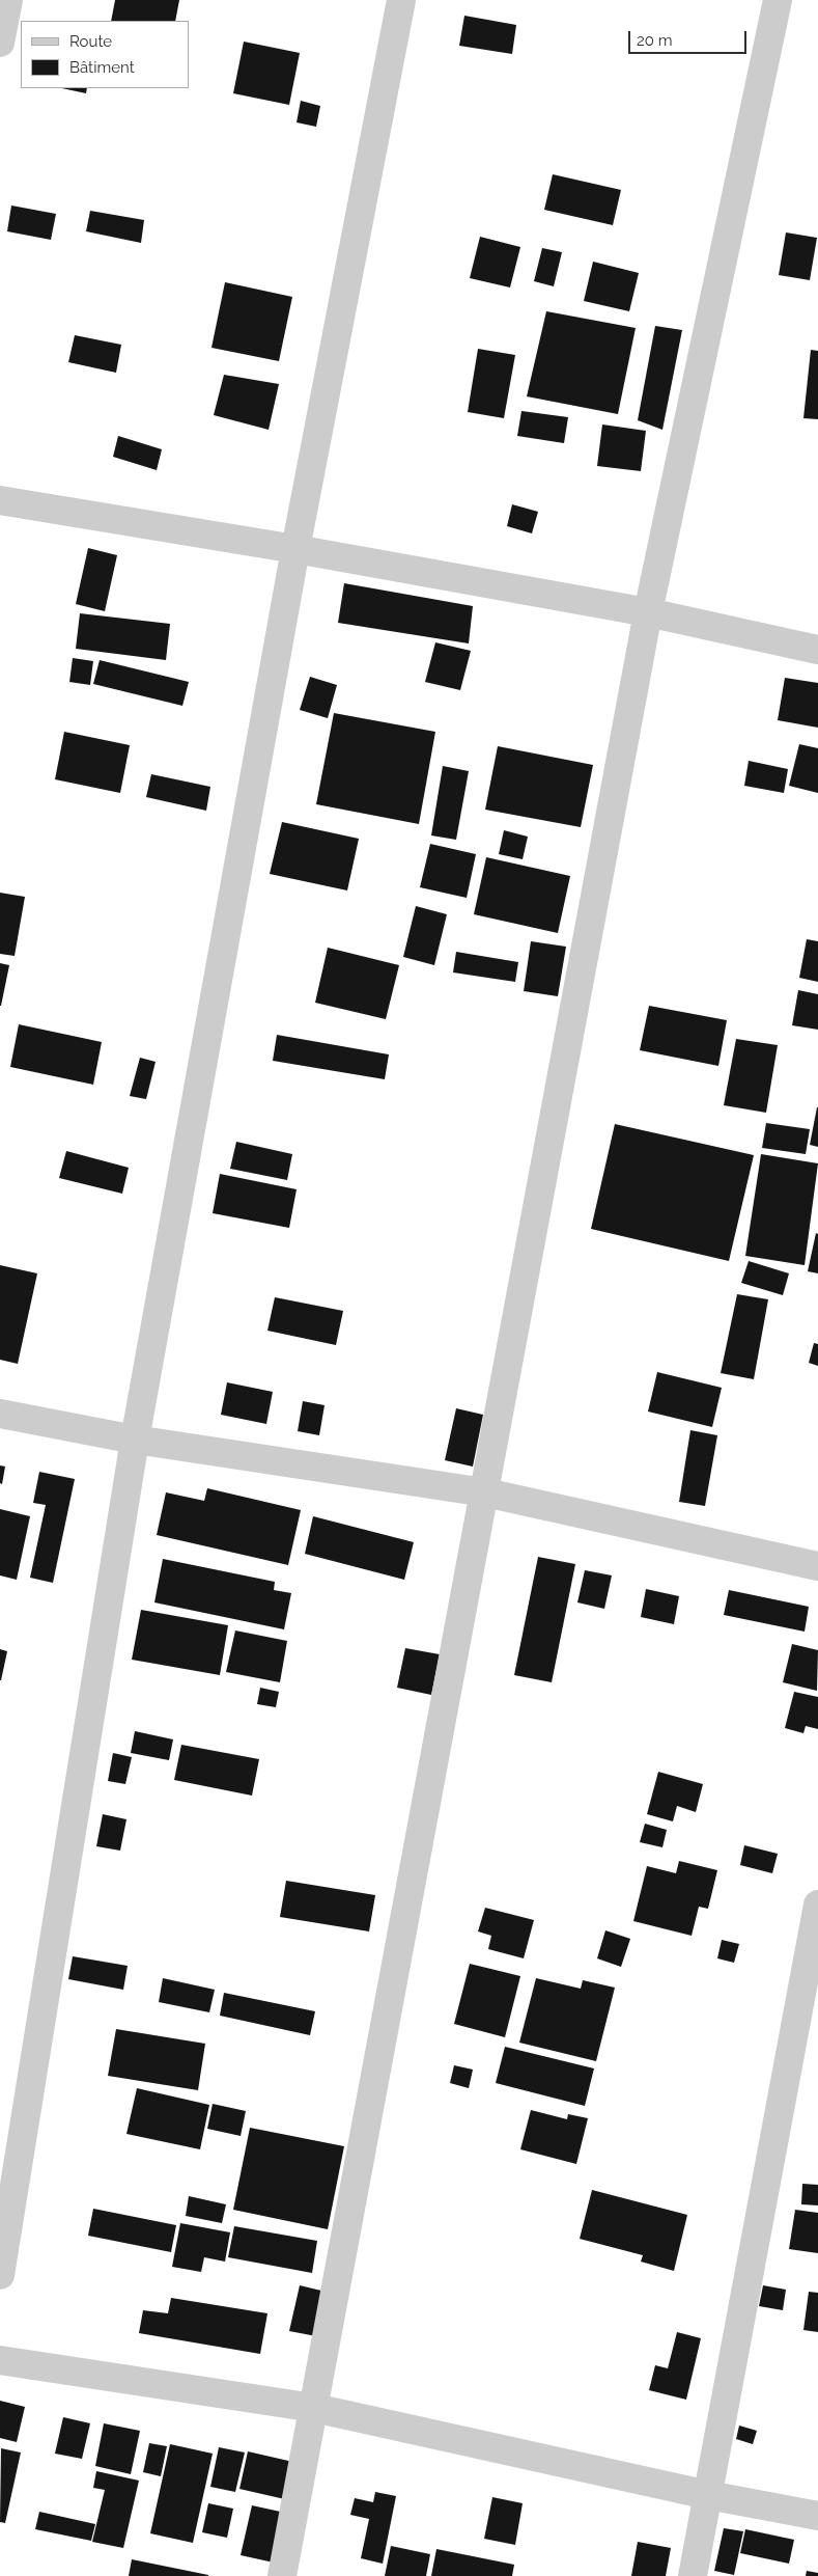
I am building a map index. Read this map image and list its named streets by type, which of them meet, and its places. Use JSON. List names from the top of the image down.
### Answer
{
  "legend": ["Route", "Bâtiment"],
  "scale_bar": "20 m"
}
